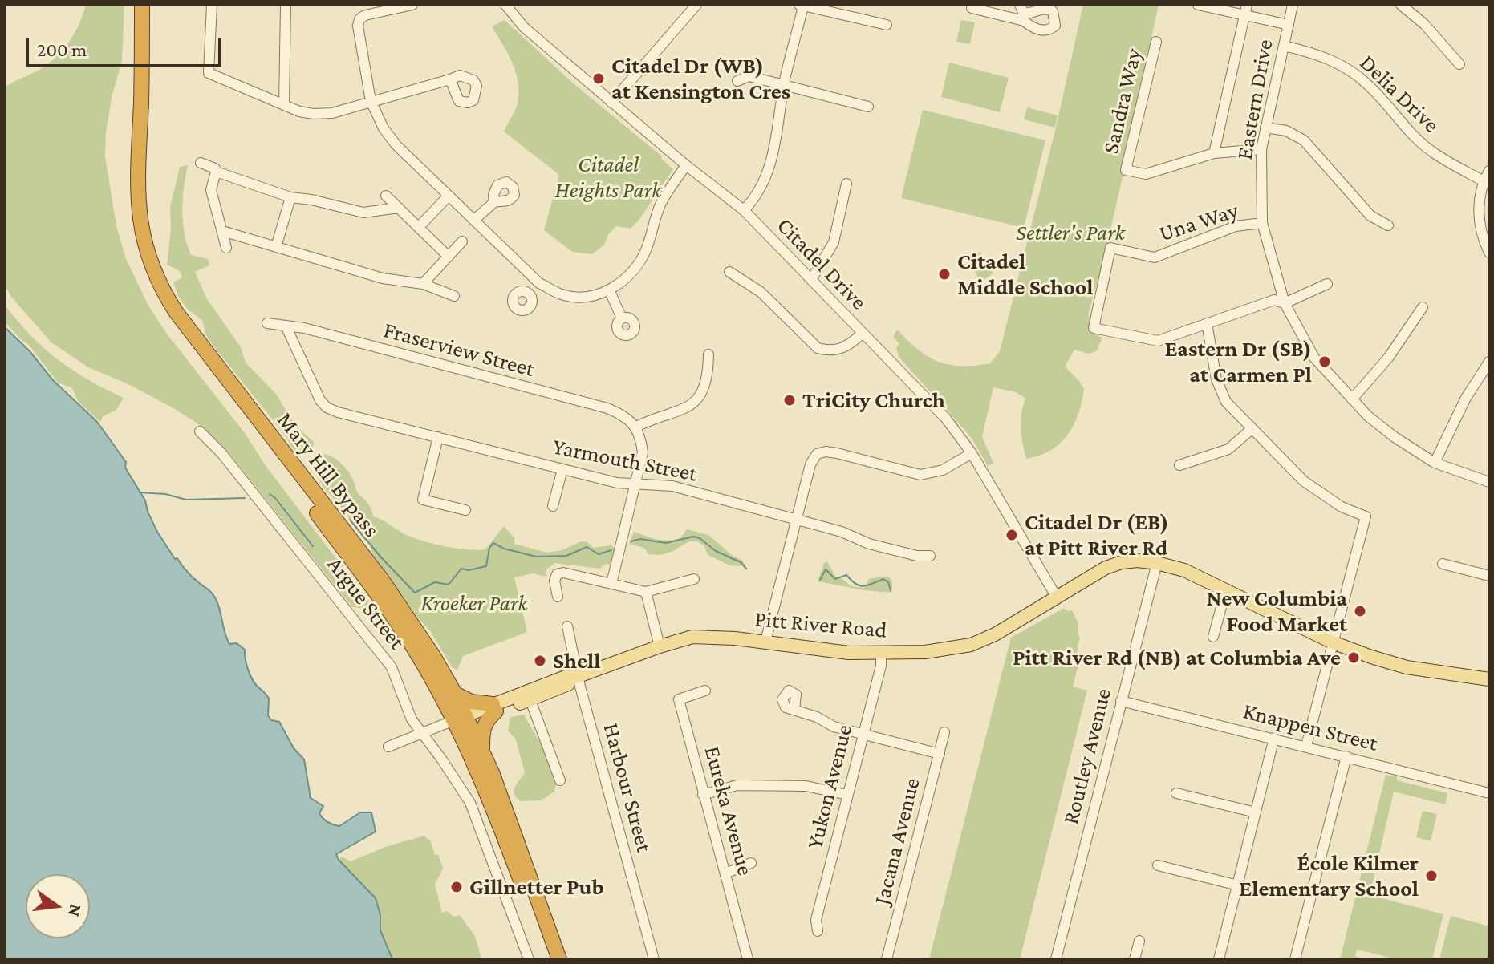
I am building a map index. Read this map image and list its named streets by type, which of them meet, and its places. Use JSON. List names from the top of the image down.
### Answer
{
  "streets": {
    "highway": ["Mary Hill Bypass"],
    "main road": ["Pitt River Road"],
    "street": [
      "Delia Drive",
      "Eastern Drive",
      "Sandra Way",
      "Una Way",
      "Citadel Drive",
      "Fraserview Street",
      "Yarmouth Street",
      "Argue Street",
      "Knappen Street",
      "Routley Avenue",
      "Yukon Avenue",
      "Harbour Street",
      "Eureka Avenue",
      "Jacana Avenue"
    ]
  },
  "crossings": [
    ["Delia Drive", "Eastern Drive"],
    ["Eastern Drive", "Una Way"],
    ["Citadel Drive", "Pitt River Road"],
    ["Fraserview Street", "Yarmouth Street"],
    ["Mary Hill Bypass", "Pitt River Road"],
    ["Argue Street", "Pitt River Road"],
    ["Pitt River Road", "Routley Avenue"],
    ["Pitt River Road", "Yukon Avenue"],
    ["Pitt River Road", "Harbour Street"],
    ["Knappen Street", "Routley Avenue"]
  ],
  "parks": ["Citadel Heights Park", "Settler's Park", "Kroeker Park"],
  "places": [
    "Citadel Dr (WB) at Kensington Cres",
    "Citadel Middle School",
    "Eastern Dr (SB) at Carmen Pl",
    "TriCity Church",
    "Citadel Dr (EB) at Pitt River Rd",
    "New Columbia Food Market",
    "Pitt River Rd (NB) at Columbia Ave",
    "Shell",
    "École Kilmer Elementary School",
    "Gillnetter Pub"
  ],
  "scale_bar": "200 m",
  "north": "right"
}
